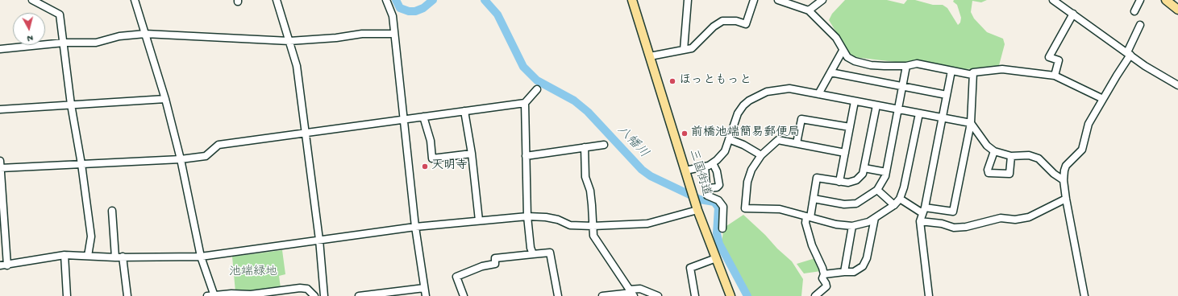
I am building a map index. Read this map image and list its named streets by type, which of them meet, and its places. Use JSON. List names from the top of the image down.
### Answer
{
  "streets": {
    "main road": ["三国街道"]
  },
  "water": ["八幡川"],
  "parks": ["池端緑地"],
  "places": ["ほっともっと", "前橋池端簡易郵便局", "天明寺"],
  "north": "bottom"
}
